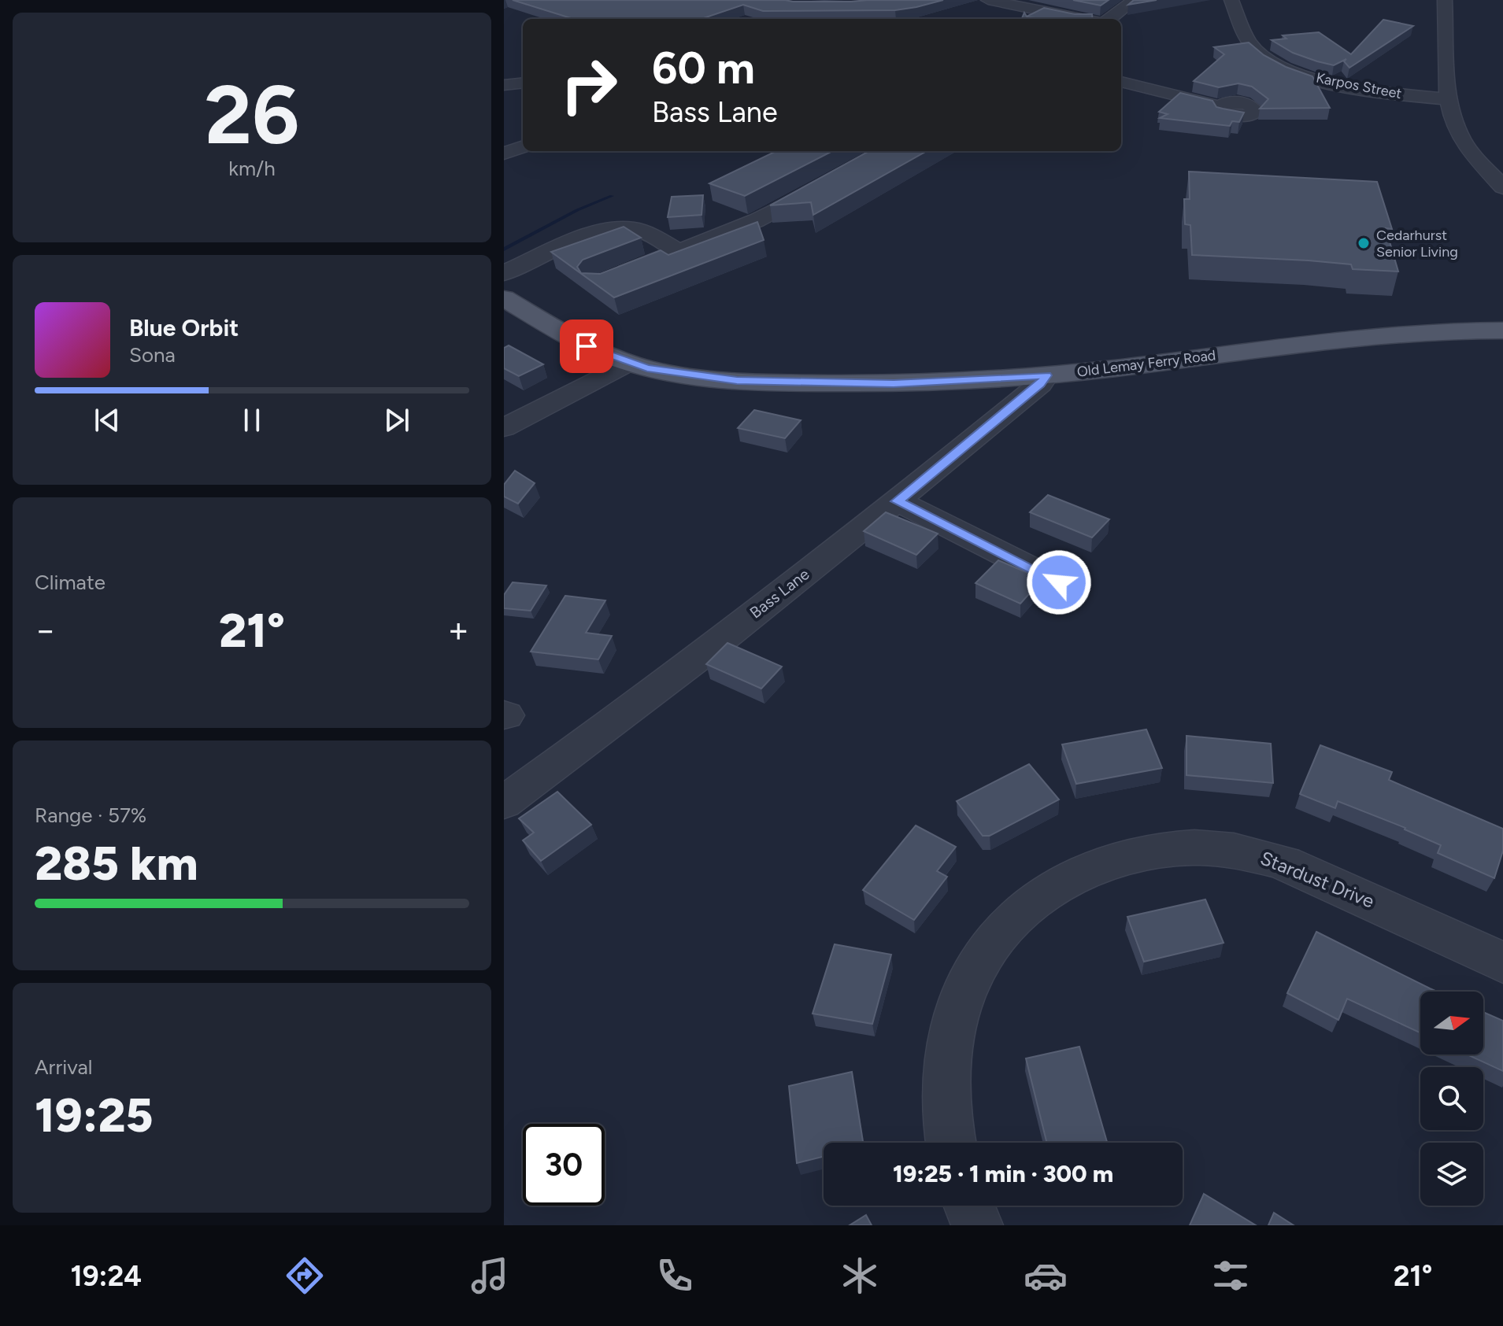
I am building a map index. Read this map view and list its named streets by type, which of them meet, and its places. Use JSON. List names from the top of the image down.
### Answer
{
  "streets": {
    "main road": ["Old Lemay Ferry Road"],
    "street": ["Karpos Street", "Bass Lane", "Stardust Drive"]
  },
  "crossings": [
    ["Old Lemay Ferry Road", "Bass Lane"]
  ],
  "places": ["Cedarhurst Senior Living"],
  "north": "right",
  "page": {
    "tile": [
      ["26", "km/h"],
      "Climate",
      ["Range · 57%", "285 km"],
      ["Arrival", "19:25"]
    ],
    "turn": ["60 m", "Bass Lane"],
    "song": ["Blue Orbit", "Sona"],
    "heat": ["−", "21°", "+"],
    "limit": "30",
    "trip": "19:25 · 1 min · 300 m",
    "tabs": ["19:24", "21°"]
  }
}
